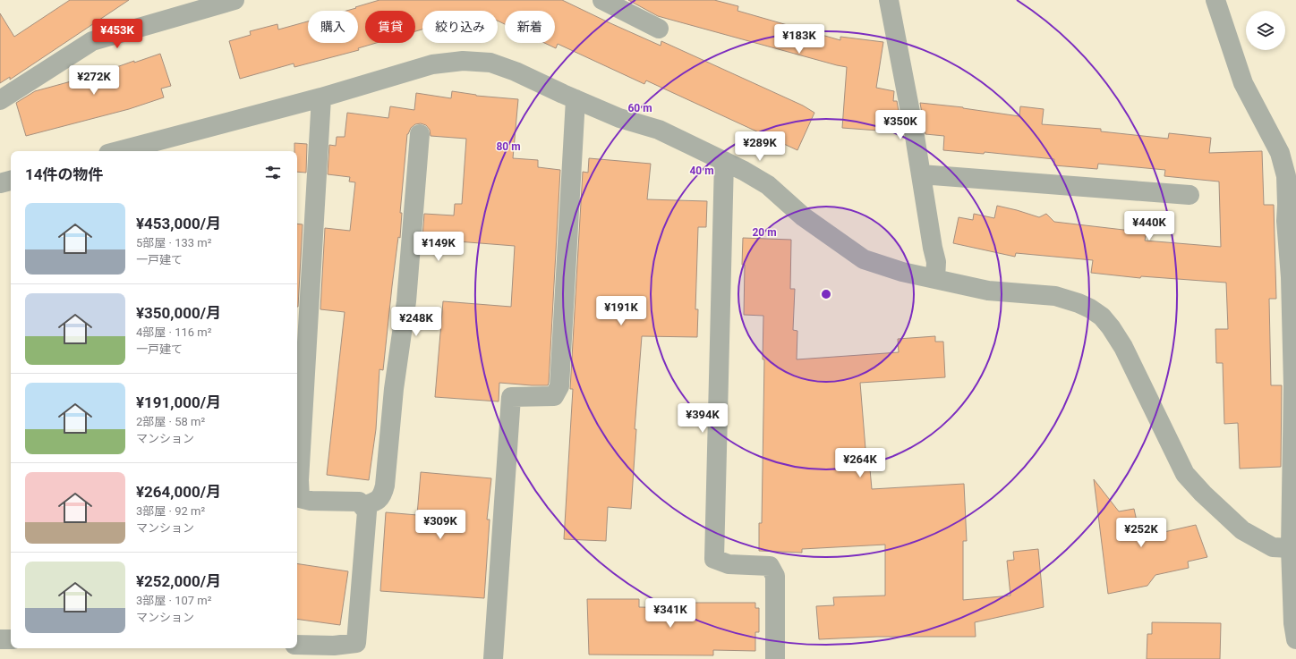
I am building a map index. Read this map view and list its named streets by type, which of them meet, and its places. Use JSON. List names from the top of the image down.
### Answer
{
  "page": {
    "chip": [
      "購入",
      "賃貸",
      "絞り込み",
      "新着"
    ],
    "price": [
      "¥453K",
      "¥183K",
      "¥272K",
      "¥350K",
      "¥289K",
      "¥440K",
      "¥149K",
      "¥191K",
      "¥248K",
      "¥394K",
      "¥264K",
      "¥309K",
      "¥252K",
      "¥341K"
    ],
    "heading": "14件の物件",
    "list": [
      {
        "name": "¥453,000/月",
        "note": "5部屋 · 133 m² · 一戸建て"
      },
      {
        "name": "¥350,000/月",
        "note": "4部屋 · 116 m² · 一戸建て"
      },
      {
        "name": "¥191,000/月",
        "note": "2部屋 · 58 m² · マンション"
      },
      {
        "name": "¥264,000/月",
        "note": "3部屋 · 92 m² · マンション"
      },
      {
        "name": "¥252,000/月",
        "note": "3部屋 · 107 m² · マンション"
      }
    ]
  },
  "rings": [
    "60 m",
    "80 m",
    "40 m",
    "20 m"
  ]
}
